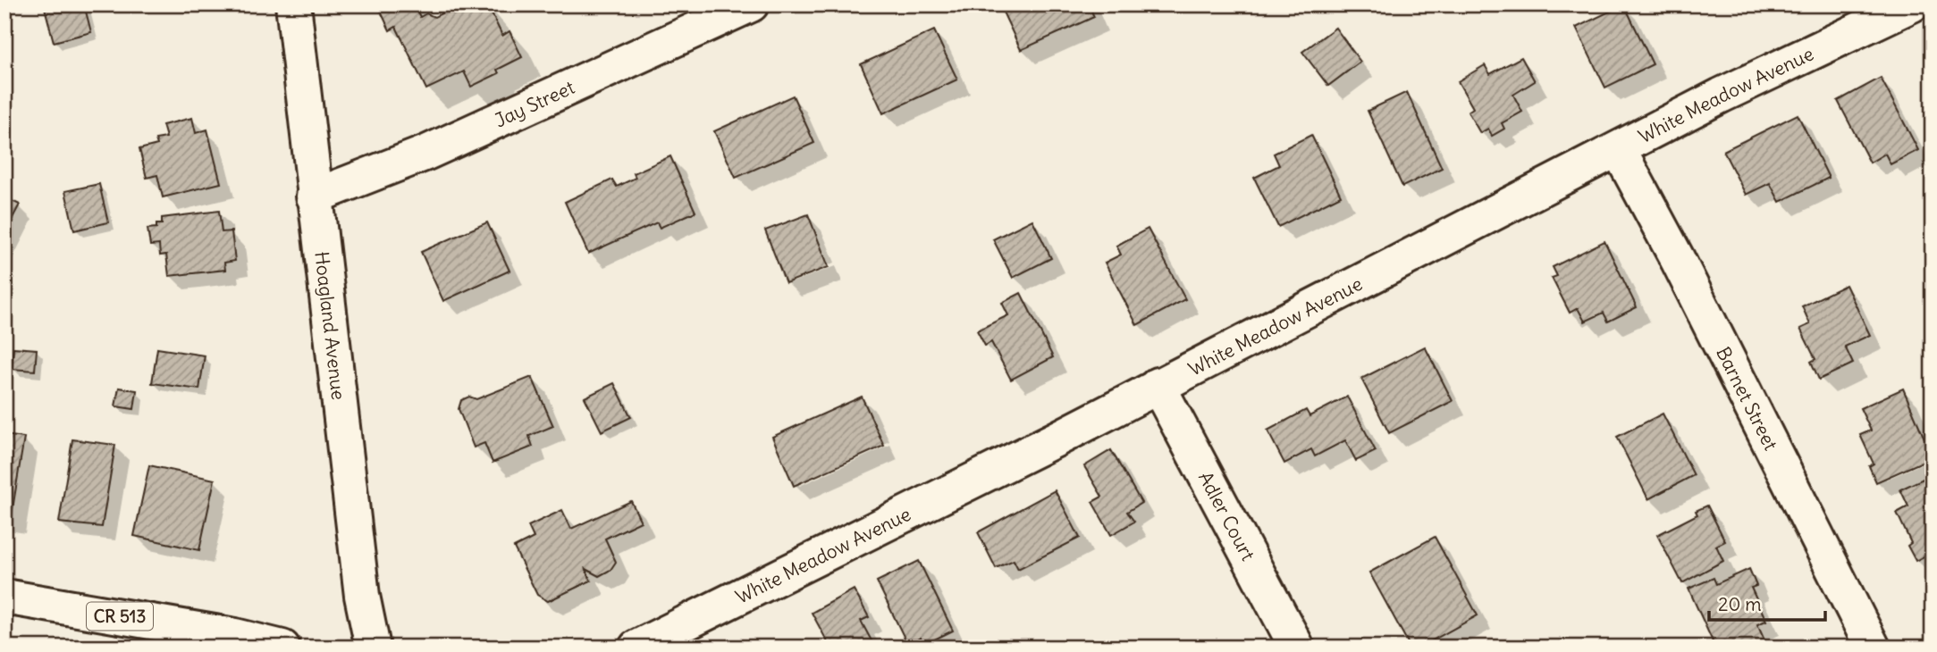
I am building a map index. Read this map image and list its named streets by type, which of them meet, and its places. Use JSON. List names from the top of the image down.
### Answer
{
  "streets": {
    "street": [
      "White Meadow Avenue",
      "Jay Street",
      "Hoagland Avenue",
      "Barnet Street",
      "Adler Court",
      "CR 513"
    ]
  },
  "crossings": [
    ["White Meadow Avenue", "Barnet Street"],
    ["White Meadow Avenue", "Adler Court"],
    ["Jay Street", "Hoagland Avenue"]
  ],
  "scale_bar": "20 m"
}
